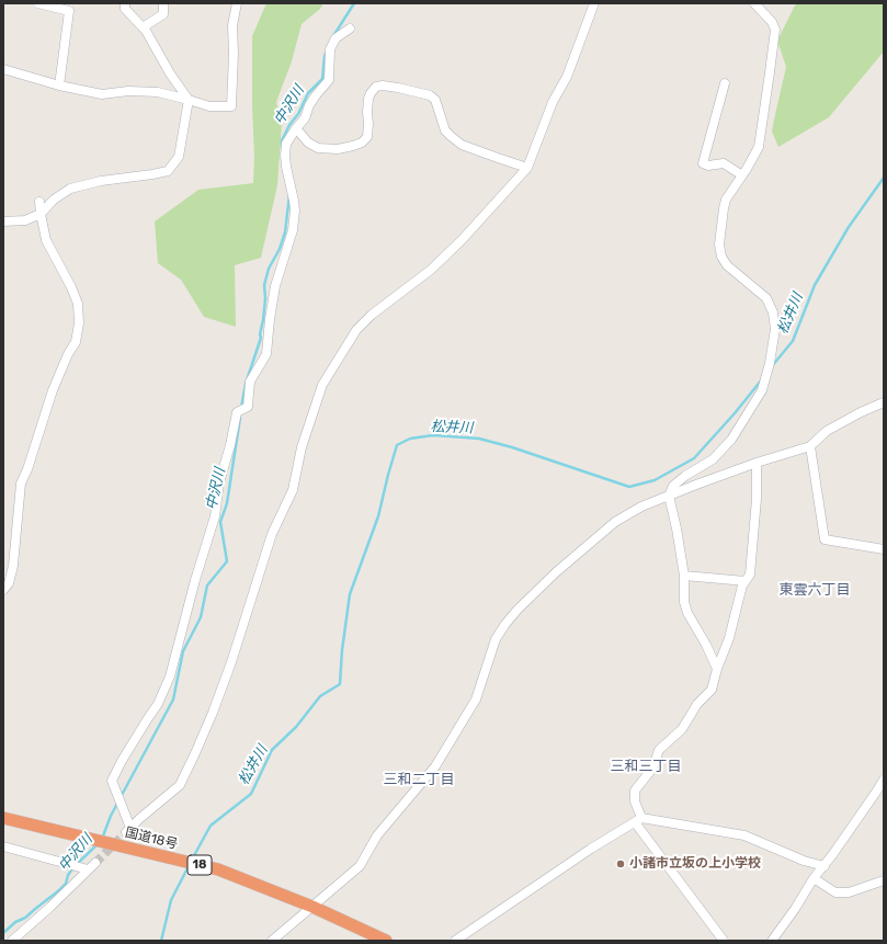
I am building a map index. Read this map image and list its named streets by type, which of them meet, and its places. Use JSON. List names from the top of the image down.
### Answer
{
  "streets": {
    "highway": ["国道18号", "18"]
  },
  "districts": ["東雲六丁目", "三和三丁目", "三和二丁目"],
  "water": ["中沢川", "松井川"],
  "places": ["小諸市立坂の上小学校"]
}
